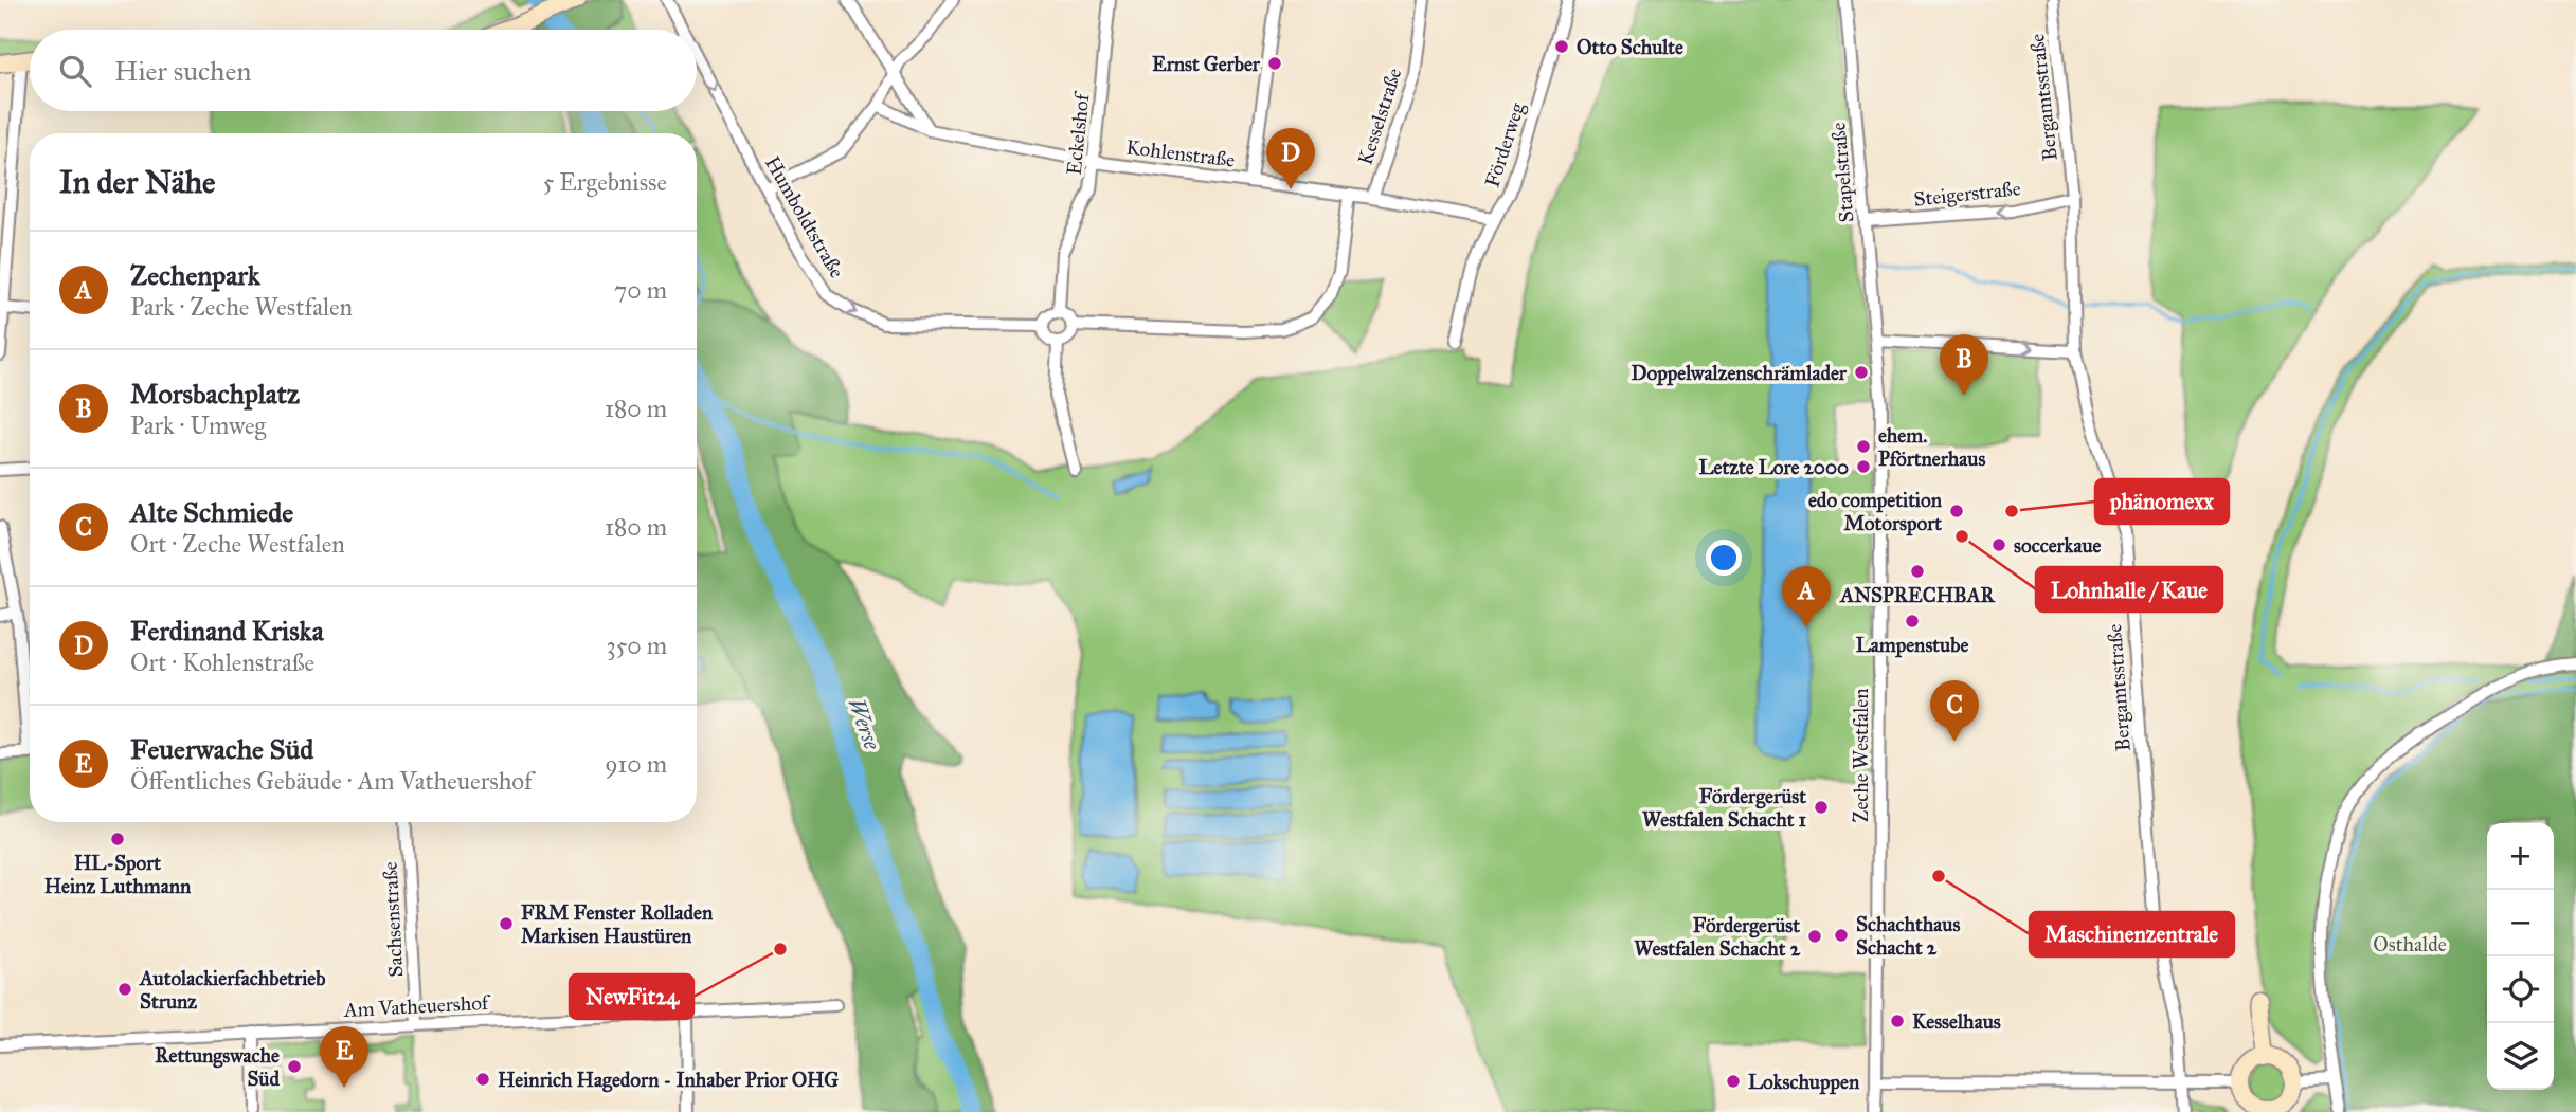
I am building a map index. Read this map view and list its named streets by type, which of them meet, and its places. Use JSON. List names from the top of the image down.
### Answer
{
  "streets": {
    "street": [
      "Bergamtsstraße",
      "Kesselstraße",
      "Eckelshof",
      "Förderweg",
      "Kohlenstraße",
      "Stapelstraße",
      "Steigerstraße",
      "Humboldtstraße",
      "Zeche Westfalen",
      "Sachsenstraße",
      "Am Vatheuershof"
    ]
  },
  "crossings": [
    ["Bergamtsstraße", "Steigerstraße"],
    ["Kesselstraße", "Kohlenstraße"],
    ["Eckelshof", "Kohlenstraße"],
    ["Eckelshof", "Humboldtstraße"],
    ["Förderweg", "Kohlenstraße"],
    ["Stapelstraße", "Steigerstraße"],
    ["Stapelstraße", "Zeche Westfalen"],
    ["Sachsenstraße", "Am Vatheuershof"]
  ],
  "one_way": ["Steigerstraße", "Humboldtstraße"],
  "water": ["Werse"],
  "parks": ["Osthalde"],
  "places": [
    "Otto Schulte",
    "Ernst Gerber",
    "Doppelwalzenschrämlader",
    "ehem. Pförtnerhaus",
    "Letzte Lore 2000",
    "edo competition Motorsport",
    "phänomexx",
    "Lohnhalle / Kaue",
    "soccerkaue",
    "ANSPRECHBAR",
    "Lampenstube",
    "Fördergerüst Westfalen Schacht 1",
    "HL-Sport Heinz Luthmann",
    "Maschinenzentrale",
    "FRM Fenster Rolladen Markisen Haustüren",
    "Schachthaus Schacht 2",
    "Fördergerüst Westfalen Schacht 2",
    "NewFit24",
    "Autolackierfachbetrieb Strunz",
    "Kesselhaus",
    "Rettungswache Süd",
    "Heinrich Hagedorn - Inhaber Prior OHG",
    "Lokschuppen"
  ],
  "page": {
    "search": "Hier suchen",
    "pins": [
      "D",
      "B",
      "A",
      "C",
      "E"
    ],
    "heading": ["In der Nähe", "5 Ergebnisse"],
    "list": [
      {
        "mark": "A",
        "name": "Zechenpark",
        "note": "Park · Zeche Westfalen",
        "value": "70 m"
      },
      {
        "mark": "B",
        "name": "Morsbachplatz",
        "note": "Park · Umweg",
        "value": "180 m"
      },
      {
        "mark": "C",
        "name": "Alte Schmiede",
        "note": "Ort · Zeche Westfalen",
        "value": "180 m"
      },
      {
        "mark": "D",
        "name": "Ferdinand Kriska",
        "note": "Ort · Kohlenstraße",
        "value": "350 m"
      },
      {
        "mark": "E",
        "name": "Feuerwache Süd",
        "note": "Öffentliches Gebäude · Am Vatheuershof",
        "value": "910 m"
      }
    ],
    "map_buttons": ["+", "−"]
  }
}
